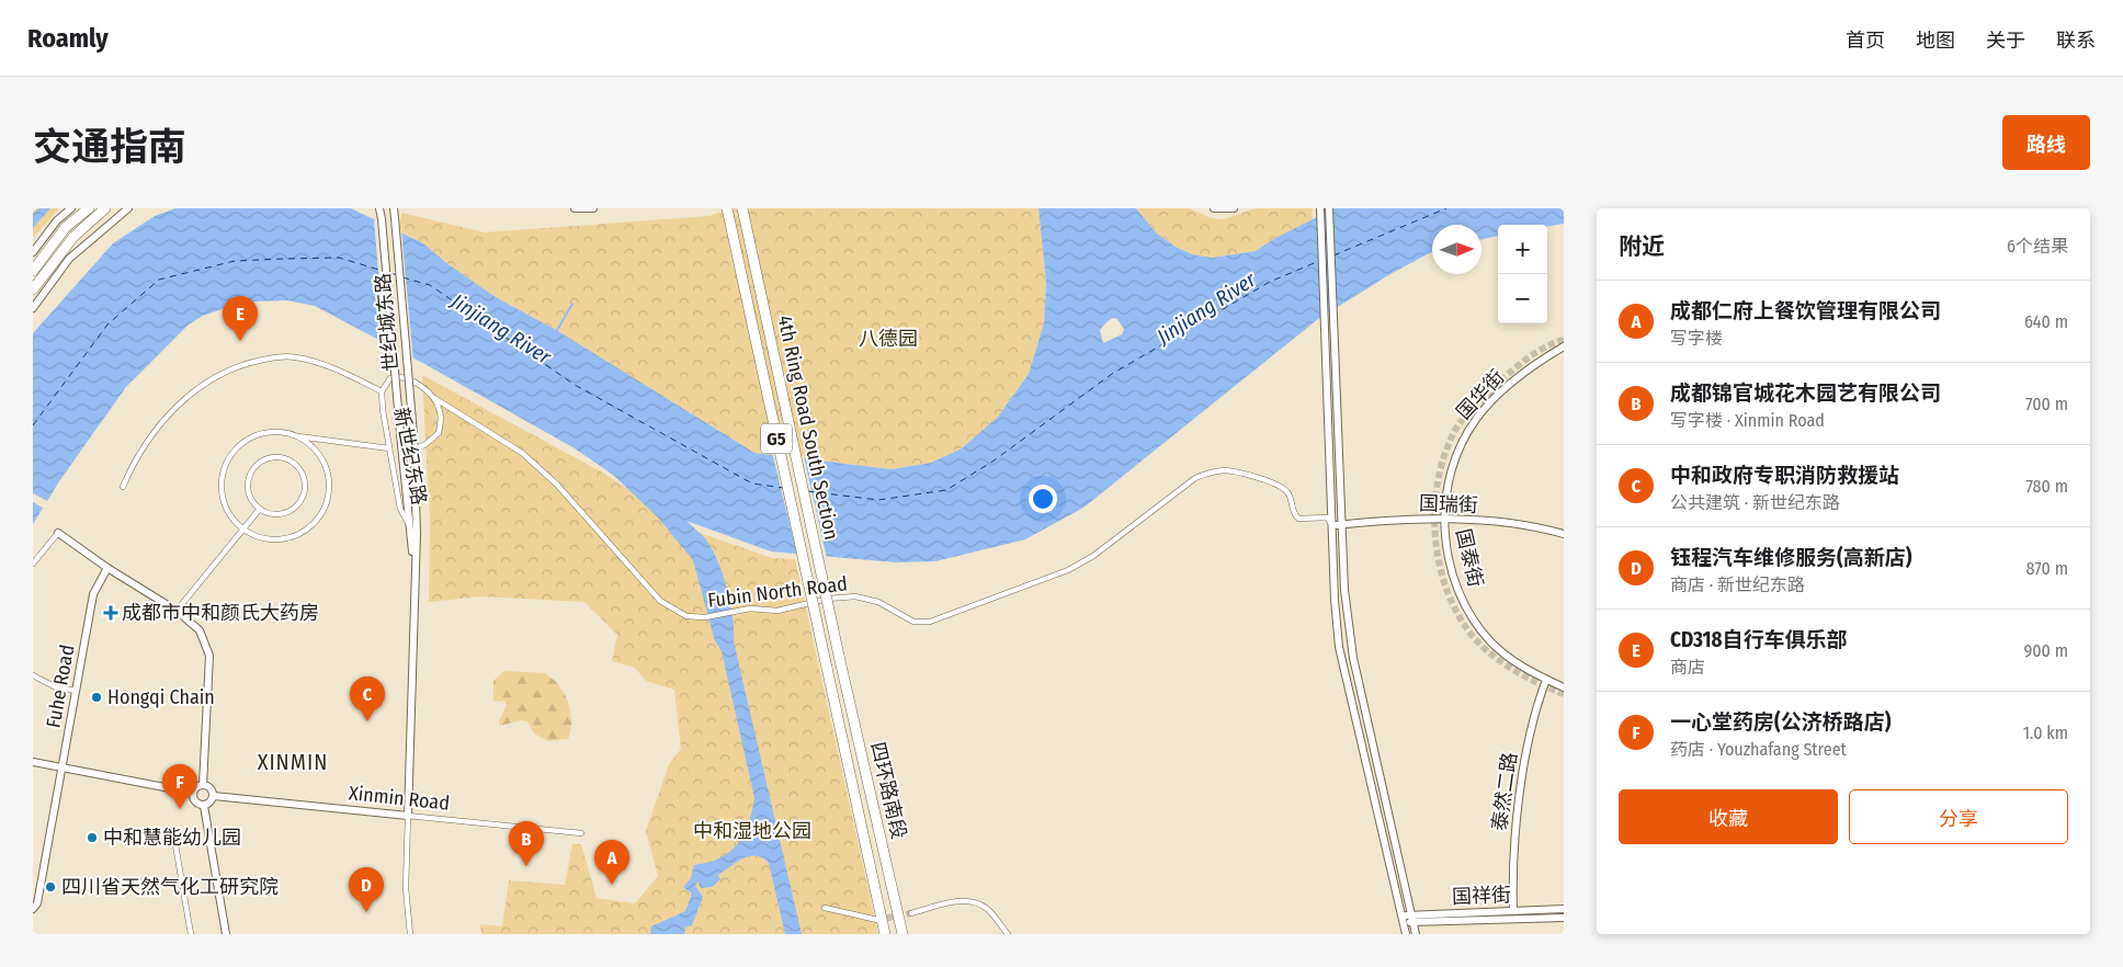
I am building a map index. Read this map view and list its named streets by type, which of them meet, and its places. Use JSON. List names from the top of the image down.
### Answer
{
  "streets": {
    "highway": ["4th Ring Road South Section", "G5", "四环路南段"],
    "street": [
      "世纪城东路",
      "国华街",
      "新世纪东路",
      "国瑞街",
      "国泰街",
      "Fubin North Road",
      "Fuhe Road",
      "泰然二路",
      "Xinmin Road",
      "国祥街"
    ]
  },
  "crossings": [
    ["世纪城东路", "新世纪东路"],
    ["国华街", "国瑞街"],
    ["国华街", "国泰街"],
    ["4th Ring Road South Section", "四环路南段"],
    ["新世纪东路", "Fubin North Road"],
    ["新世纪东路", "Xinmin Road"],
    ["国瑞街", "国泰街"],
    ["国瑞街", "Fubin North Road"],
    ["国泰街", "泰然二路"],
    ["泰然二路", "国祥街"]
  ],
  "districts": ["XINMIN"],
  "water": ["Jinjiang River"],
  "parks": ["八德园", "中和湿地公园"],
  "places": {
    "health": ["成都市中和颜氏大药房"],
    "other": ["Hongqi Chain", "中和慧能幼儿园", "四川省天然气化工研究院"]
  },
  "north": "right",
  "page": {
    "header": "Roamly",
    "nav": [
      "首页",
      "地图",
      "关于",
      "联系"
    ],
    "title": "交通指南",
    "buttons": [
      "路线",
      ["收藏", "分享"]
    ],
    "heading": ["附近", "6个结果"],
    "map_buttons": ["+", "−"],
    "list": [
      {
        "mark": "A",
        "name": "成都仁府上餐饮管理有限公司",
        "note": "写字楼",
        "value": "640 m"
      },
      {
        "mark": "B",
        "name": "成都锦官城花木园艺有限公司",
        "note": "写字楼 · Xinmin Road",
        "value": "700 m"
      },
      {
        "mark": "C",
        "name": "中和政府专职消防救援站",
        "note": "公共建筑 · 新世纪东路",
        "value": "780 m"
      },
      {
        "mark": "D",
        "name": "钰程汽车维修服务(高新店)",
        "note": "商店 · 新世纪东路",
        "value": "870 m"
      },
      {
        "mark": "E",
        "name": "CD318自行车俱乐部",
        "note": "商店",
        "value": "900 m"
      },
      {
        "mark": "F",
        "name": "一心堂药房(公济桥路店)",
        "note": "药店 · Youzhafang Street",
        "value": "1.0 km"
      }
    ],
    "pins": [
      "E",
      "C",
      "F",
      "B",
      "A",
      "D"
    ]
  }
}
